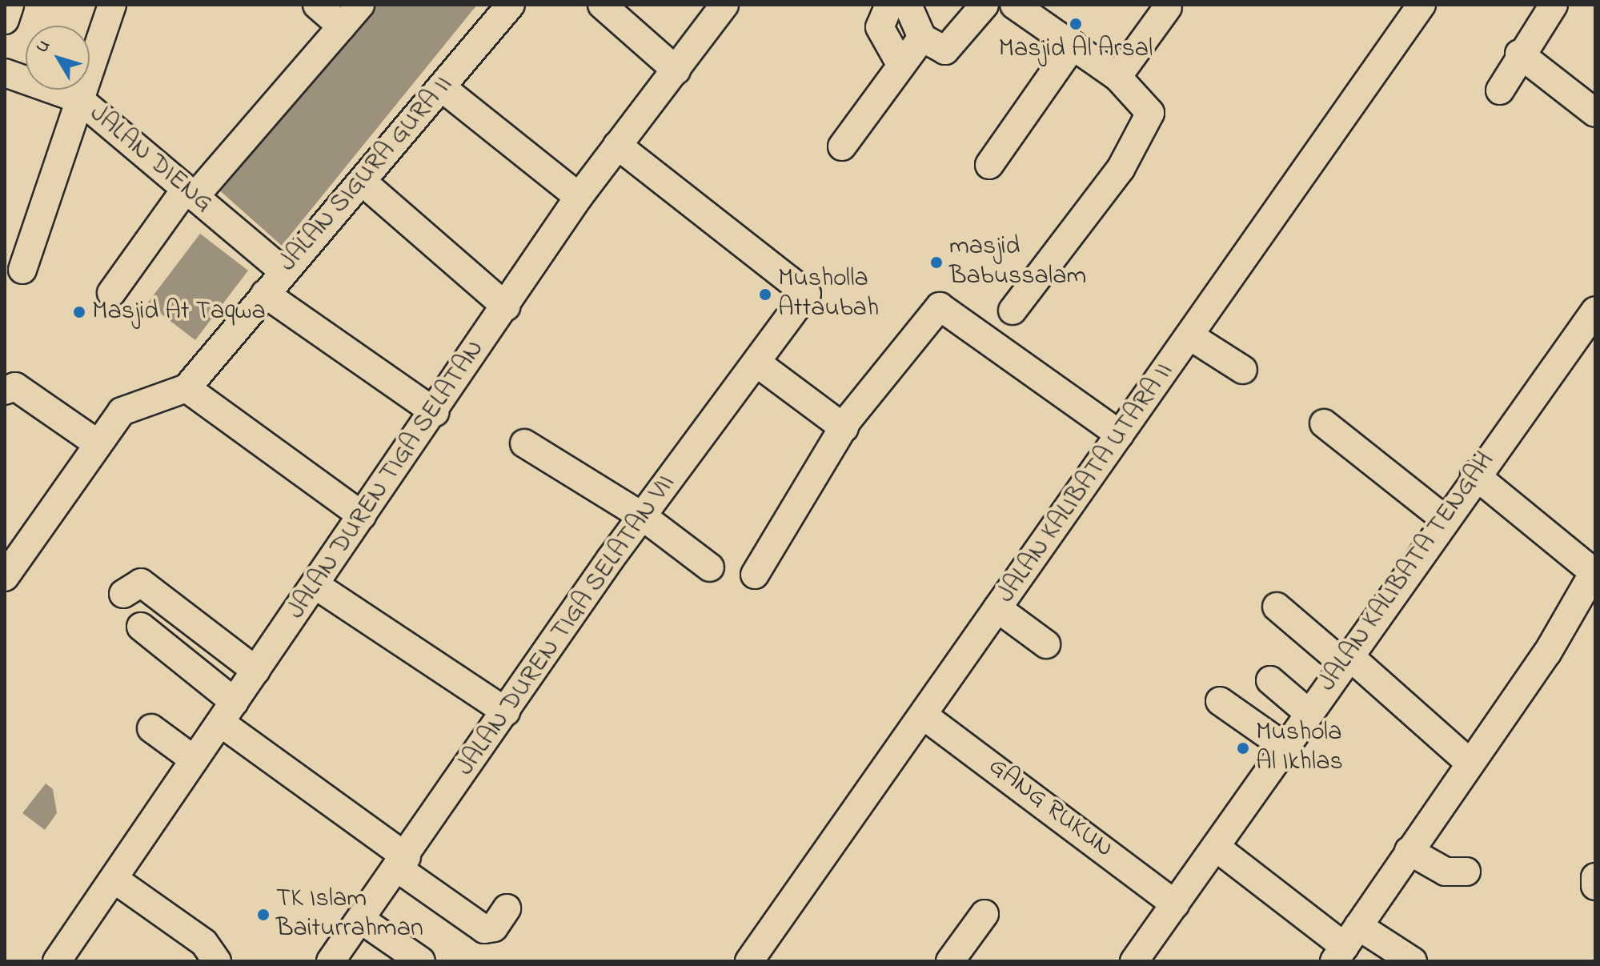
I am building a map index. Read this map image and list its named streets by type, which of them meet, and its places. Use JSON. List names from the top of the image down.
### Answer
{
  "streets": {
    "street": [
      "JALAN DIENG",
      "JALAN SIGURA GURA II",
      "JALAN DUREN TIGA SELATAN",
      "JALAN KALIBATA UTARA II",
      "JALAN KALIBATA TENGAH",
      "JALAN DUREN TIGA SELATAN VII",
      "GANG RUKUN"
    ]
  },
  "crossings": [
    ["JALAN DIENG", "JALAN SIGURA GURA II"],
    ["JALAN DUREN TIGA SELATAN", "JALAN DUREN TIGA SELATAN VII"],
    ["JALAN KALIBATA UTARA II", "GANG RUKUN"],
    ["JALAN KALIBATA TENGAH", "GANG RUKUN"]
  ],
  "places": [
    "Masjid Al Arsal",
    "masjid Babussalam",
    "Musholla Attaubah",
    "Masjid At Taqwa",
    "Mushola Al Ikhlas",
    "TK Islam Baiturrahman"
  ],
  "north": "top left"
}
